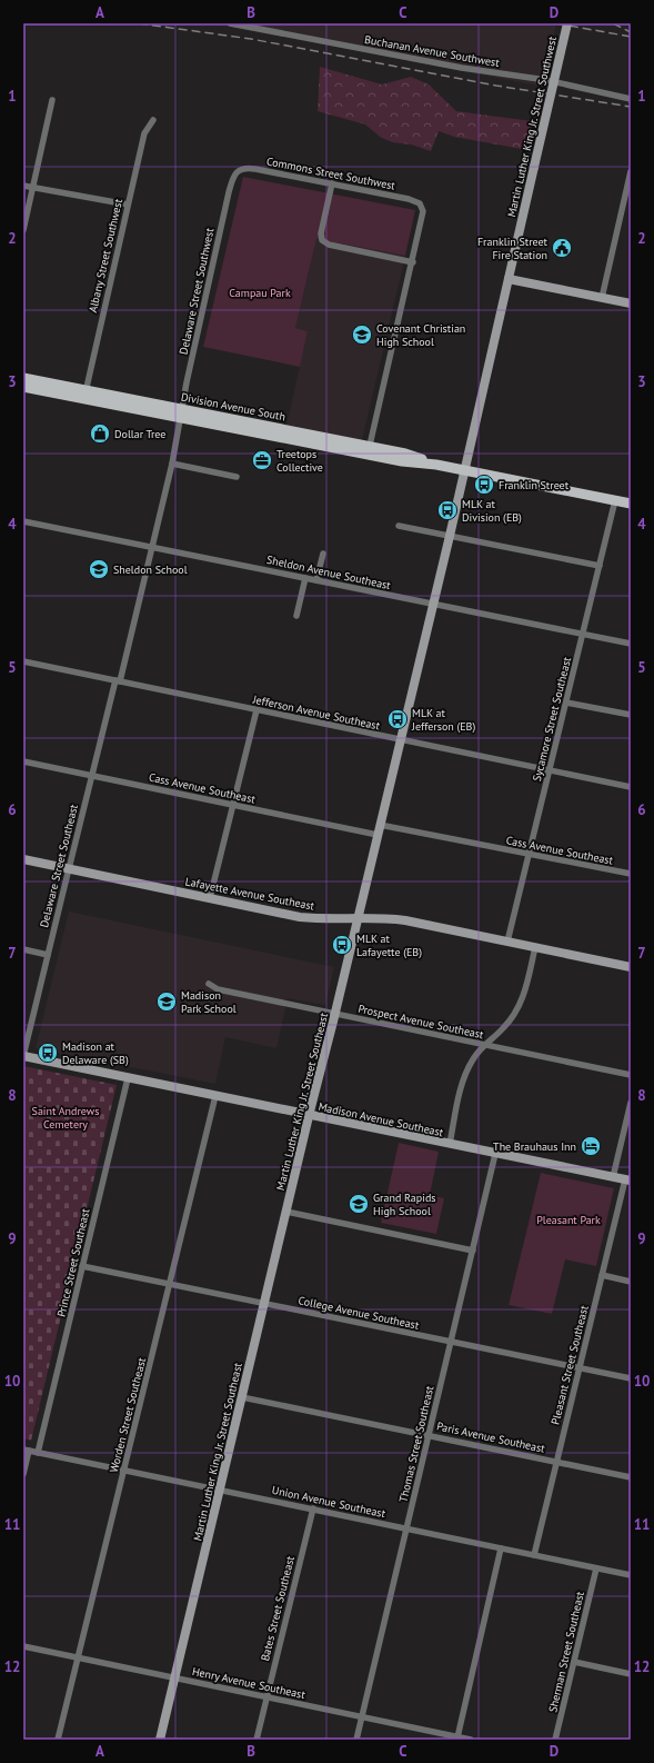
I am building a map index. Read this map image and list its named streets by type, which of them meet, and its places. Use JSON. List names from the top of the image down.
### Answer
{
  "streets": {
    "main road": [
      "Martin Luther King Jr. Street Southwest",
      "Division Avenue South",
      "Lafayette Avenue Southeast",
      "Martin Luther King Jr. Street Southeast",
      "Madison Avenue Southeast"
    ],
    "street": [
      "Buchanan Avenue Southwest",
      "Commons Street Southwest",
      "Albany Street Southwest",
      "Delaware Street Southwest",
      "Sheldon Avenue Southeast",
      "Jefferson Avenue Southeast",
      "Sycamore Street Southeast",
      "Cass Avenue Southeast",
      "Delaware Street Southeast",
      "Prospect Avenue Southeast",
      "Prince Street Southeast",
      "College Avenue Southeast",
      "Pleasant Street Southeast",
      "Worden Street Southeast",
      "Paris Avenue Southeast",
      "Thomas Street Southeast",
      "Union Avenue Southeast",
      "Bates Street Southeast",
      "Sherman Street Southeast",
      "Henry Avenue Southeast"
    ]
  },
  "crossings": [
    ["Martin Luther King Jr. Street Southwest", "Division Avenue South"],
    ["Martin Luther King Jr. Street Southwest", "Martin Luther King Jr. Street Southeast"],
    ["Commons Street Southwest", "Delaware Street Southwest"],
    ["Albany Street Southwest", "Division Avenue South"],
    ["Delaware Street Southwest", "Division Avenue South"],
    ["Delaware Street Southwest", "Delaware Street Southeast"],
    ["Division Avenue South", "Sycamore Street Southeast"],
    ["Division Avenue South", "Delaware Street Southeast"],
    ["Division Avenue South", "Martin Luther King Jr. Street Southeast"],
    ["Sheldon Avenue Southeast", "Sycamore Street Southeast"],
    ["Sheldon Avenue Southeast", "Delaware Street Southeast"],
    ["Sheldon Avenue Southeast", "Martin Luther King Jr. Street Southeast"],
    ["Jefferson Avenue Southeast", "Sycamore Street Southeast"],
    ["Jefferson Avenue Southeast", "Delaware Street Southeast"],
    ["Jefferson Avenue Southeast", "Martin Luther King Jr. Street Southeast"],
    ["Sycamore Street Southeast", "Cass Avenue Southeast"],
    ["Sycamore Street Southeast", "Lafayette Avenue Southeast"],
    ["Cass Avenue Southeast", "Delaware Street Southeast"],
    ["Cass Avenue Southeast", "Martin Luther King Jr. Street Southeast"],
    ["Delaware Street Southeast", "Lafayette Avenue Southeast"],
    ["Delaware Street Southeast", "Madison Avenue Southeast"],
    ["Lafayette Avenue Southeast", "Martin Luther King Jr. Street Southeast"],
    ["Prospect Avenue Southeast", "Martin Luther King Jr. Street Southeast"],
    ["Martin Luther King Jr. Street Southeast", "Madison Avenue Southeast"],
    ["Martin Luther King Jr. Street Southeast", "College Avenue Southeast"],
    ["Martin Luther King Jr. Street Southeast", "Paris Avenue Southeast"],
    ["Martin Luther King Jr. Street Southeast", "Union Avenue Southeast"],
    ["Martin Luther King Jr. Street Southeast", "Henry Avenue Southeast"],
    ["Madison Avenue Southeast", "Prince Street Southeast"],
    ["Madison Avenue Southeast", "Pleasant Street Southeast"],
    ["Madison Avenue Southeast", "Worden Street Southeast"],
    ["Madison Avenue Southeast", "Thomas Street Southeast"],
    ["Prince Street Southeast", "College Avenue Southeast"],
    ["Prince Street Southeast", "Union Avenue Southeast"],
    ["College Avenue Southeast", "Pleasant Street Southeast"],
    ["College Avenue Southeast", "Worden Street Southeast"],
    ["College Avenue Southeast", "Thomas Street Southeast"],
    ["Pleasant Street Southeast", "Paris Avenue Southeast"],
    ["Pleasant Street Southeast", "Union Avenue Southeast"],
    ["Worden Street Southeast", "Union Avenue Southeast"],
    ["Worden Street Southeast", "Henry Avenue Southeast"],
    ["Paris Avenue Southeast", "Thomas Street Southeast"],
    ["Thomas Street Southeast", "Union Avenue Southeast"],
    ["Thomas Street Southeast", "Henry Avenue Southeast"],
    ["Union Avenue Southeast", "Bates Street Southeast"],
    ["Union Avenue Southeast", "Sherman Street Southeast"],
    ["Bates Street Southeast", "Henry Avenue Southeast"]
  ],
  "parks": ["Campau Park", "Saint Andrews Cemetery", "Pleasant Park"],
  "places": {
    "public building": ["Franklin Street Fire Station"],
    "school or university": [
      "Covenant Christian High School",
      "Sheldon School",
      "Madison Park School",
      "Grand Rapids High School"
    ],
    "shop": ["Dollar Tree"],
    "office": ["Treetops Collective"],
    "bus stop": [
      "Franklin Street",
      "MLK at Division (EB)",
      "MLK at Jefferson (EB)",
      "MLK at Lafayette (EB)",
      "Madison at Delaware (SB)"
    ],
    "hotel": ["The Brauhaus Inn"]
  },
  "grid": {
    "columns": [
      "A",
      "B",
      "C",
      "D"
    ],
    "rows": [
      "1",
      "2",
      "3",
      "4",
      "5",
      "6",
      "7",
      "8",
      "9",
      "10",
      "11",
      "12"
    ]
  }
}
